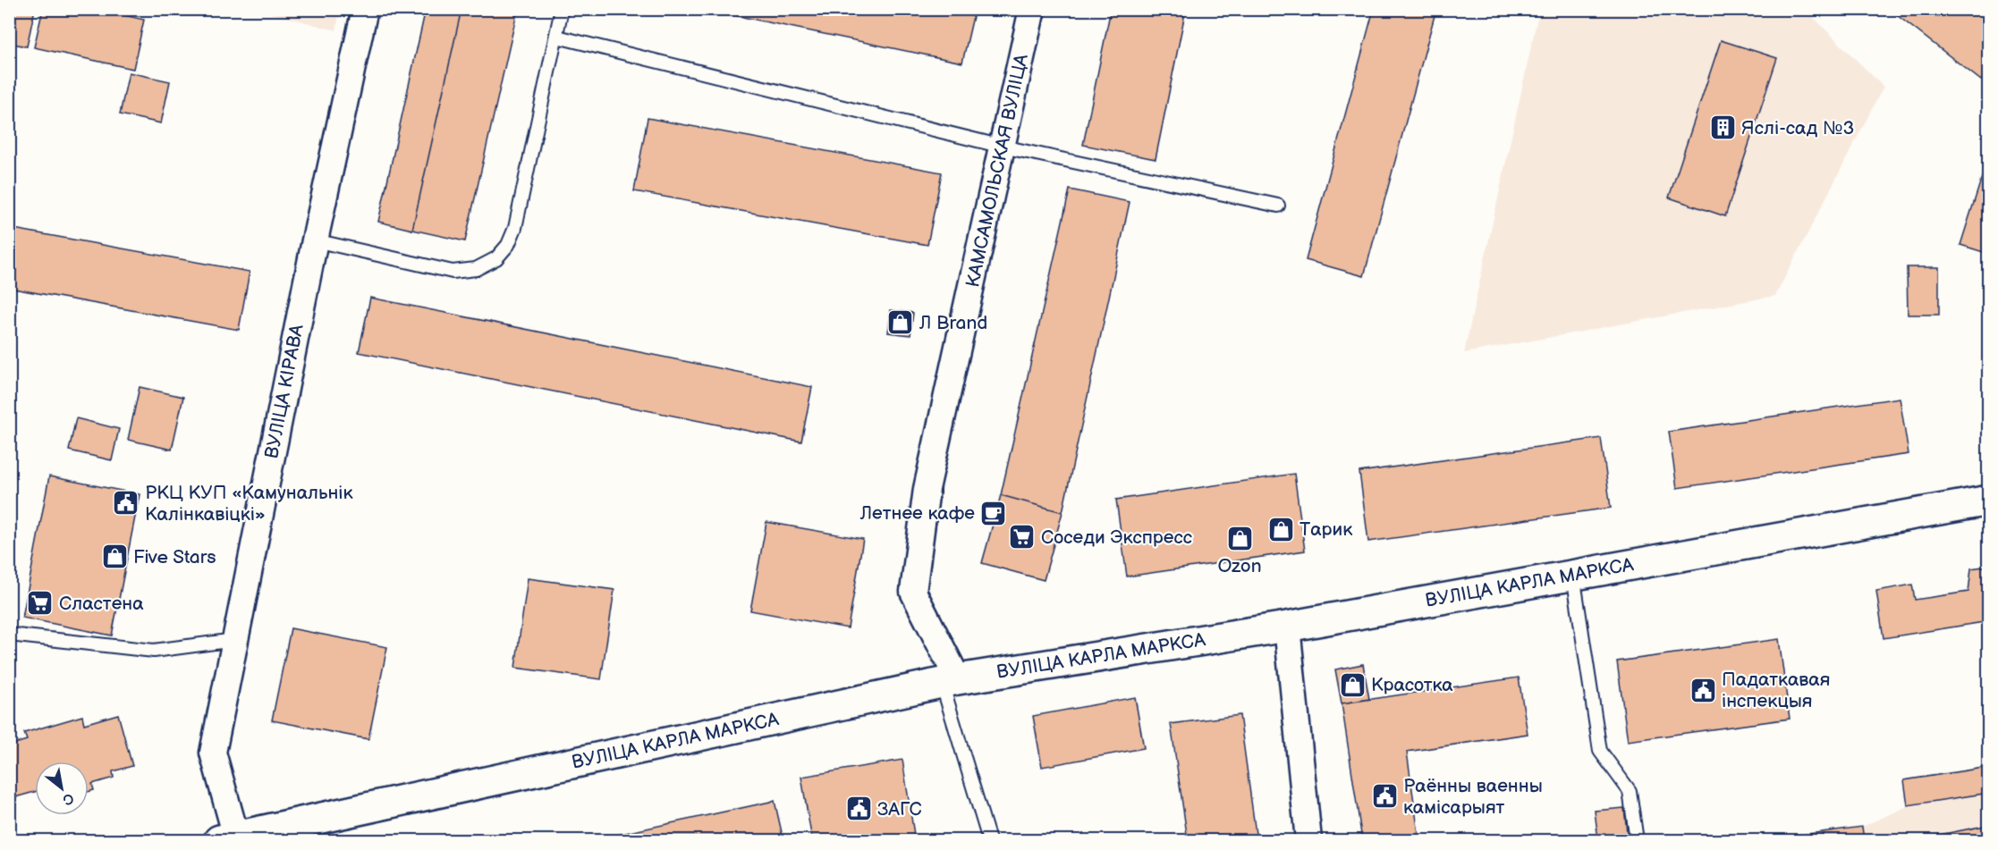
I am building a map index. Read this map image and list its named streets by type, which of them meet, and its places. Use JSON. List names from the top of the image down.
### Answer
{
  "streets": {
    "main road": ["ВУЛІЦА КАРЛА МАРКСА"],
    "street": ["КАМСАМОЛЬСКАЯ ВУЛІЦА", "ВУЛІЦА КІРАВА"]
  },
  "crossings": [
    ["КАМСАМОЛЬСКАЯ ВУЛІЦА", "ВУЛІЦА КАРЛА МАРКСА"],
    ["ВУЛІЦА КІРАВА", "ВУЛІЦА КАРЛА МАРКСА"]
  ],
  "places": {
    "building": ["Яслі-сад №3"],
    "shop": [
      "Л Brand",
      "Тарик",
      "Ozon",
      "Five Stars",
      "Красотка"
    ],
    "public building": [
      "РКЦ КУП «Камунальнік Калінкавіцкі»",
      "Падаткавая інспекцыя",
      "Раённы ваенны камісарыят",
      "ЗАГС"
    ],
    "cafe": ["Летнее кафе"],
    "supermarket": ["Соседи Экспресс", "Сластена"]
  },
  "north": "bottom right"
}
